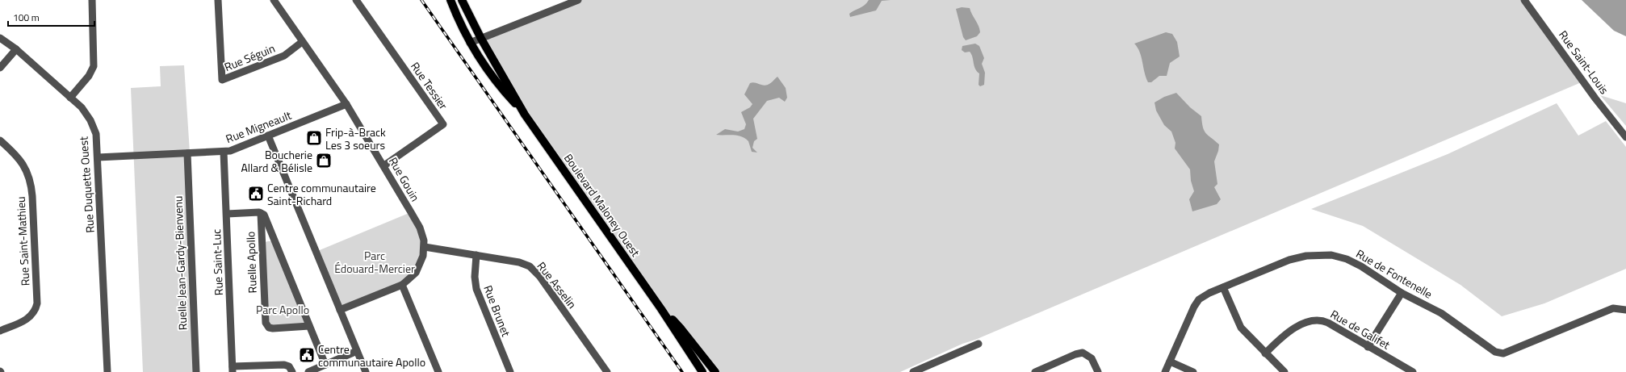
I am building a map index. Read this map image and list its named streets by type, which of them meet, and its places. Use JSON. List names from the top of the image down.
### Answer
{
  "streets": {
    "main road": ["Boulevard Maloney Ouest"],
    "street": [
      "Rue Séguin",
      "Rue Saint-Louis",
      "Rue Tessier",
      "Rue Migneault",
      "Rue Gouin",
      "Rue Duquette Ouest",
      "Rue Saint-Mathieu",
      "Rue Saint-Luc",
      "Ruelle Apollo",
      "Ruelle Jean-Gardy-Bienvenu",
      "Rue de Fontenelle",
      "Rue Asselin",
      "Rue Brunet",
      "Rue de Galifet"
    ]
  },
  "crossings": [
    ["Rue Séguin", "Rue Gouin"],
    ["Rue Tessier", "Rue Gouin"],
    ["Rue Migneault", "Rue Gouin"],
    ["Rue Migneault", "Rue Duquette Ouest"],
    ["Rue Migneault", "Rue Saint-Luc"],
    ["Rue Migneault", "Ruelle Jean-Gardy-Bienvenu"],
    ["Rue Gouin", "Rue Asselin"],
    ["Rue Asselin", "Rue Brunet"]
  ],
  "parks": ["Parc Édouard-Mercier", "Parc Apollo"],
  "places": {
    "shop": ["Frip-à-Brack Les 3 soeurs", "Boucherie Allard & Bélisle"],
    "public building": ["Centre communautaire Saint-Richard", "Centre communautaire Apollo"]
  },
  "scale_bar": "100 m"
}
